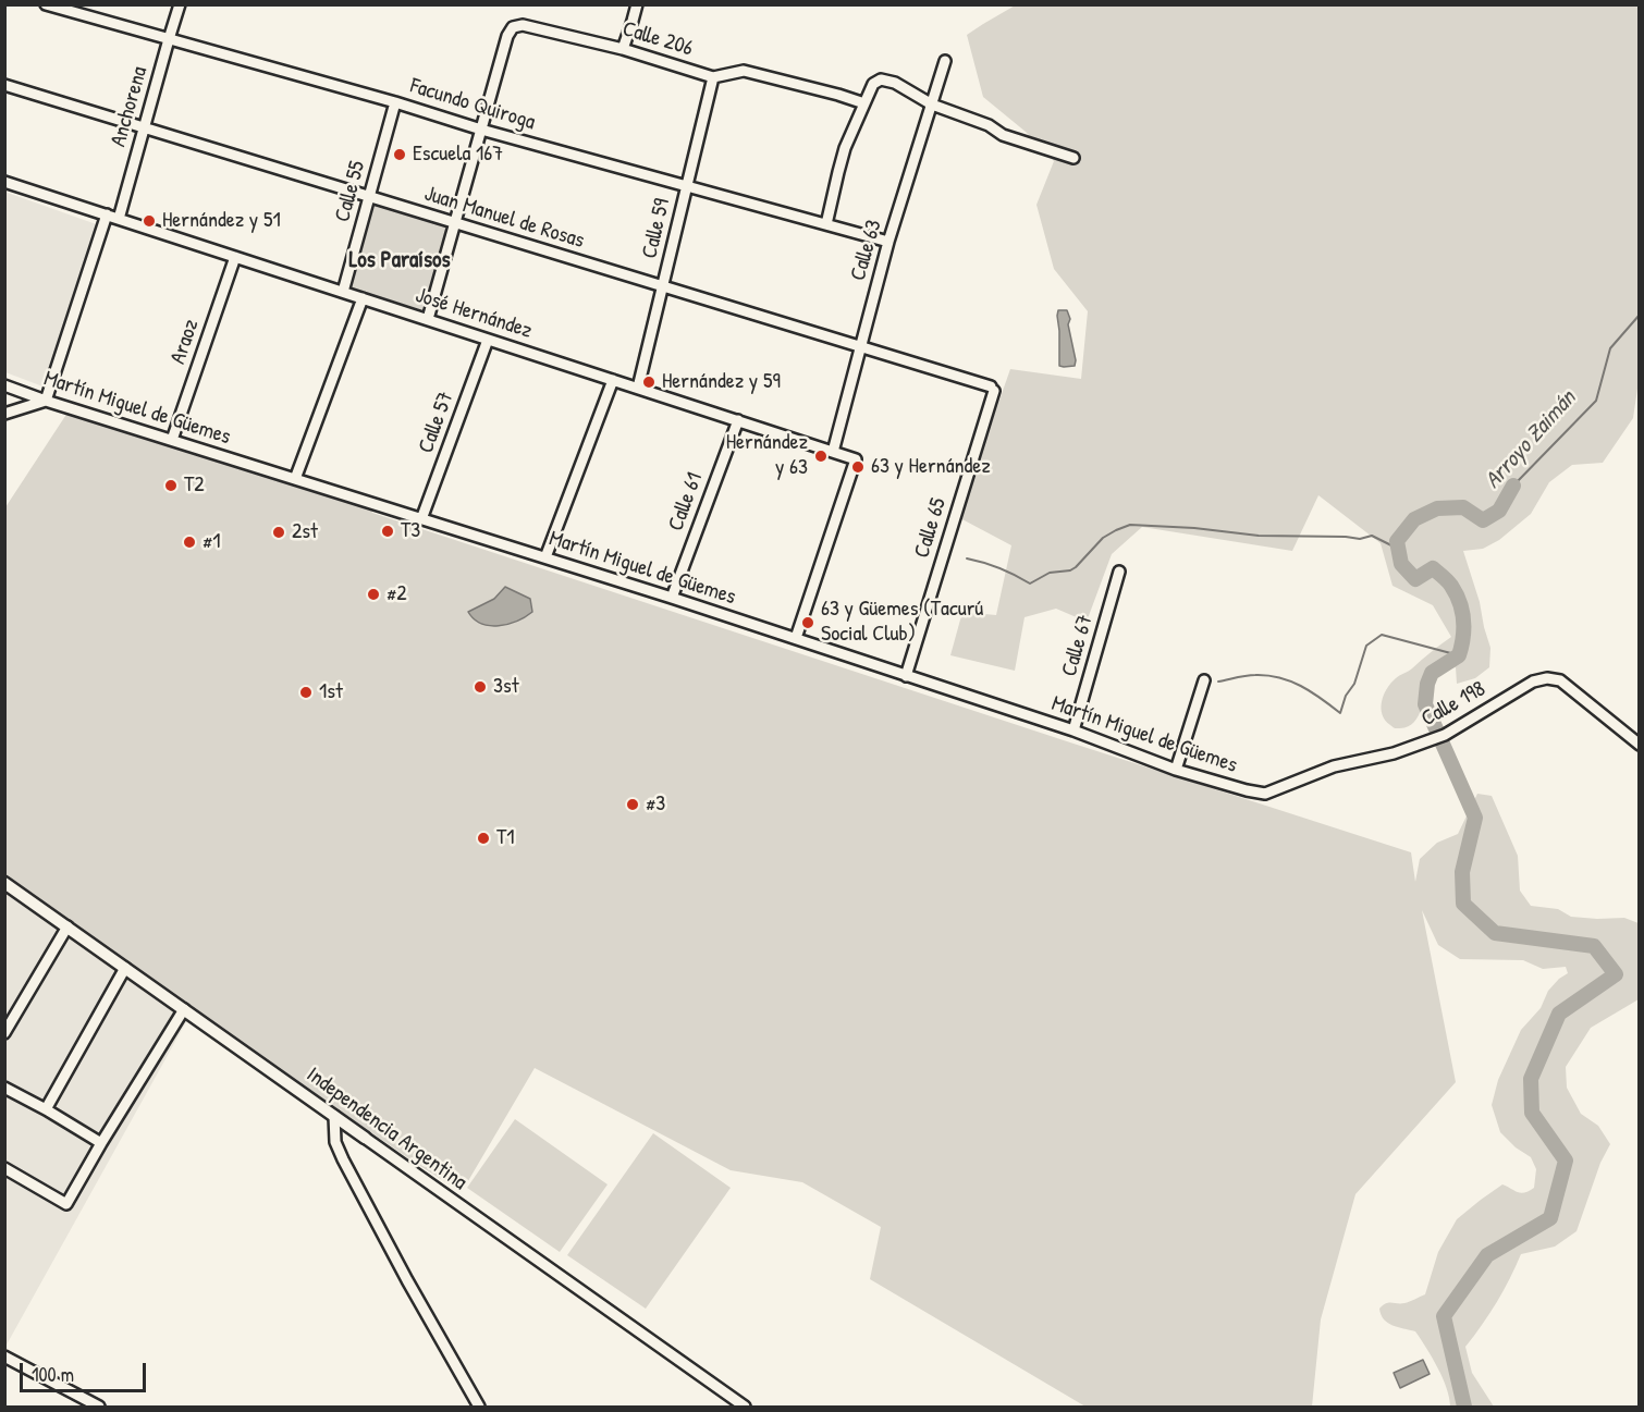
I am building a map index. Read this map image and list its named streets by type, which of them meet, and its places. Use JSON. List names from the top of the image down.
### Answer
{
  "streets": {
    "main road": ["Independencia Argentina"],
    "street": [
      "Calle 206",
      "Facundo Quiroga",
      "Anchorena",
      "Calle 55",
      "Juan Manuel de Rosas",
      "Calle 59",
      "Calle 63",
      "José Hernández",
      "Araoz",
      "Martín Miguel de Güemes",
      "Calle 57",
      "Calle 61",
      "Calle 65",
      "Calle 67",
      "Calle 198"
    ]
  },
  "crossings": [
    ["Calle 206", "Facundo Quiroga"],
    ["Calle 206", "Calle 59"],
    ["Facundo Quiroga", "Anchorena"],
    ["Facundo Quiroga", "Calle 55"],
    ["Facundo Quiroga", "Calle 59"],
    ["Facundo Quiroga", "Calle 63"],
    ["Anchorena", "Juan Manuel de Rosas"],
    ["Anchorena", "José Hernández"],
    ["Calle 55", "Juan Manuel de Rosas"],
    ["Calle 55", "José Hernández"],
    ["Juan Manuel de Rosas", "Calle 59"],
    ["Juan Manuel de Rosas", "Calle 63"],
    ["Juan Manuel de Rosas", "Calle 65"],
    ["Calle 59", "José Hernández"],
    ["Calle 63", "José Hernández"],
    ["José Hernández", "Araoz"],
    ["José Hernández", "Martín Miguel de Güemes"],
    ["José Hernández", "Calle 57"],
    ["José Hernández", "Calle 61"],
    ["Araoz", "Martín Miguel de Güemes"],
    ["Martín Miguel de Güemes", "Calle 57"],
    ["Martín Miguel de Güemes", "Calle 61"],
    ["Martín Miguel de Güemes", "Calle 65"],
    ["Martín Miguel de Güemes", "Calle 67"],
    ["Martín Miguel de Güemes", "Calle 198"]
  ],
  "districts": ["Los Paraísos"],
  "water": ["Arroyo Zaimán"],
  "places": [
    "Escuela 167",
    "Hernández y 51",
    "Hernández y 59",
    "Hernández y 63",
    "63 y Hernández",
    "T2",
    "T3",
    "2st",
    "#1",
    "#2",
    "63 y Güemes (Tacurú Social Club)",
    "3st",
    "1st",
    "#3",
    "T1"
  ],
  "scale_bar": "100 m"
}
